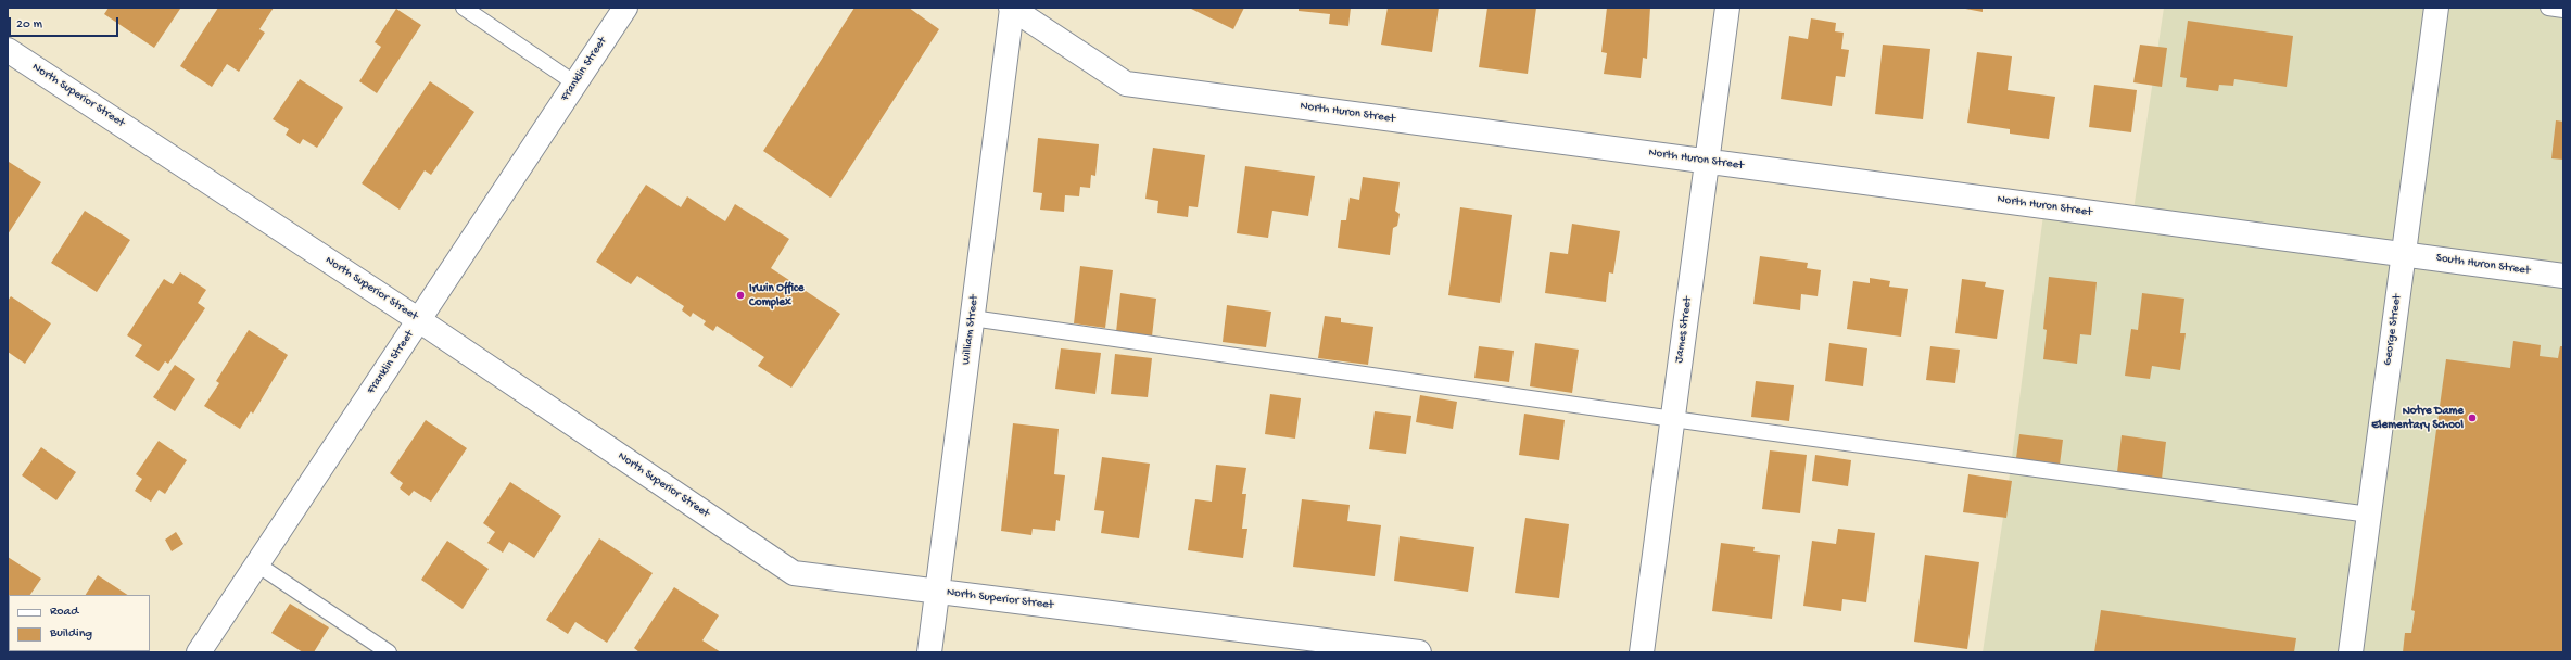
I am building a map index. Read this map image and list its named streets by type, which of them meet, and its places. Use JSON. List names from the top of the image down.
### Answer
{
  "streets": {
    "street": [
      "Franklin Street",
      "North Superior Street",
      "North Huron Street",
      "South Huron Street",
      "William Street",
      "James Street",
      "George Street"
    ]
  },
  "crossings": [
    ["Franklin Street", "North Superior Street"],
    ["North Superior Street", "William Street"],
    ["North Huron Street", "South Huron Street"],
    ["North Huron Street", "William Street"],
    ["North Huron Street", "James Street"],
    ["North Huron Street", "George Street"],
    ["South Huron Street", "George Street"]
  ],
  "places": ["Irwin Office Complex", "Notre Dame Elementary School"],
  "legend": ["Road", "Building"],
  "scale_bar": "20 m"
}
